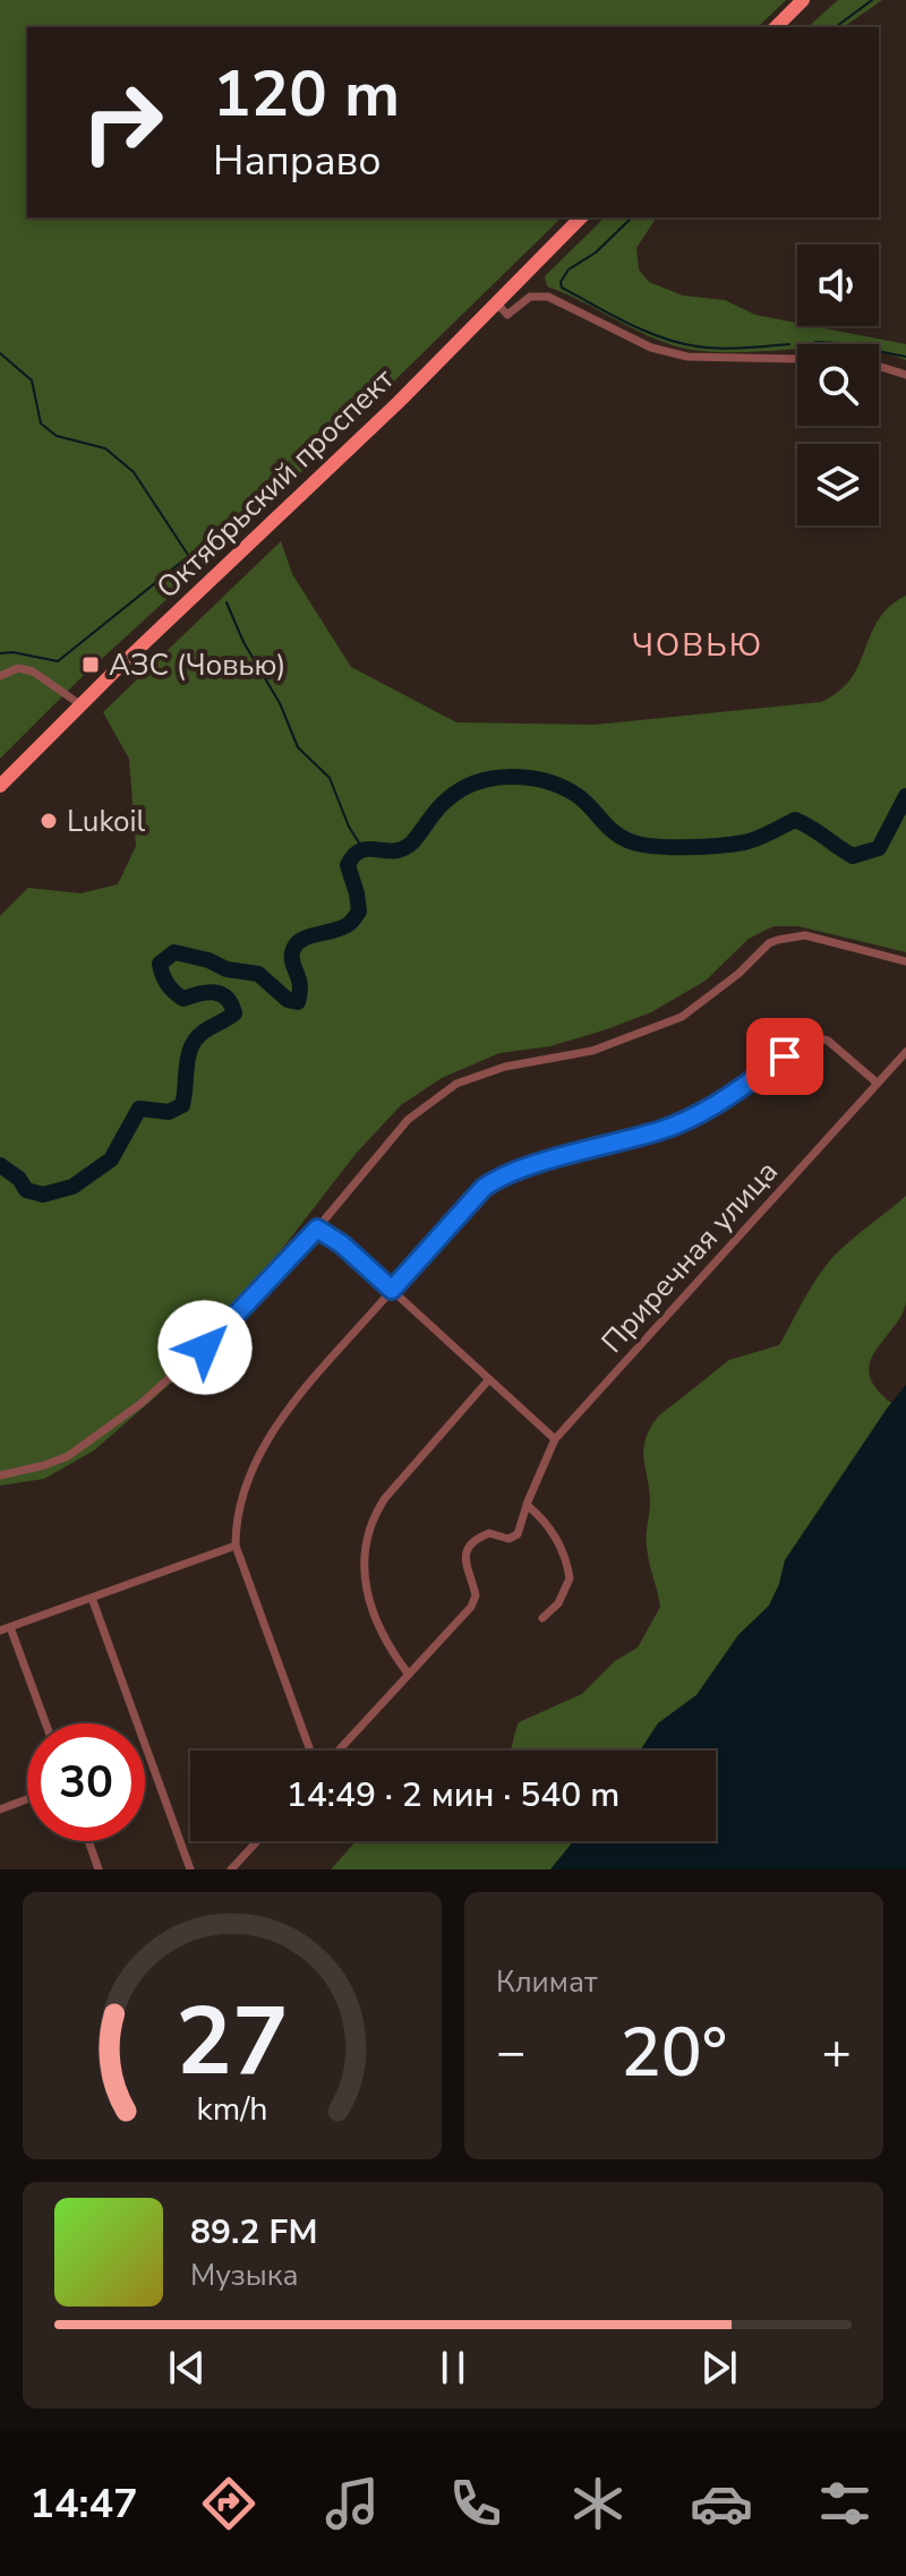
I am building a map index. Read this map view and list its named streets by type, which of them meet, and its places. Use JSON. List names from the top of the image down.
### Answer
{
  "streets": {
    "main road": ["Октябрьский проспект"],
    "street": ["Приречная улица"]
  },
  "districts": ["ЧОВЬЮ"],
  "places": {
    "transit": ["АЗС (Човью)"],
    "other": ["Lukoil"]
  },
  "page": {
    "turn": ["120 m", "Направо"],
    "limit": "30",
    "trip": "14:49 · 2 мин · 540 m",
    "tile": "Климат",
    "heat": ["−", "20°", "+"],
    "song": ["89.2 FM", "Музыка"],
    "tabs": "14:47",
    "gauge": ["27", "km/h"]
  }
}
